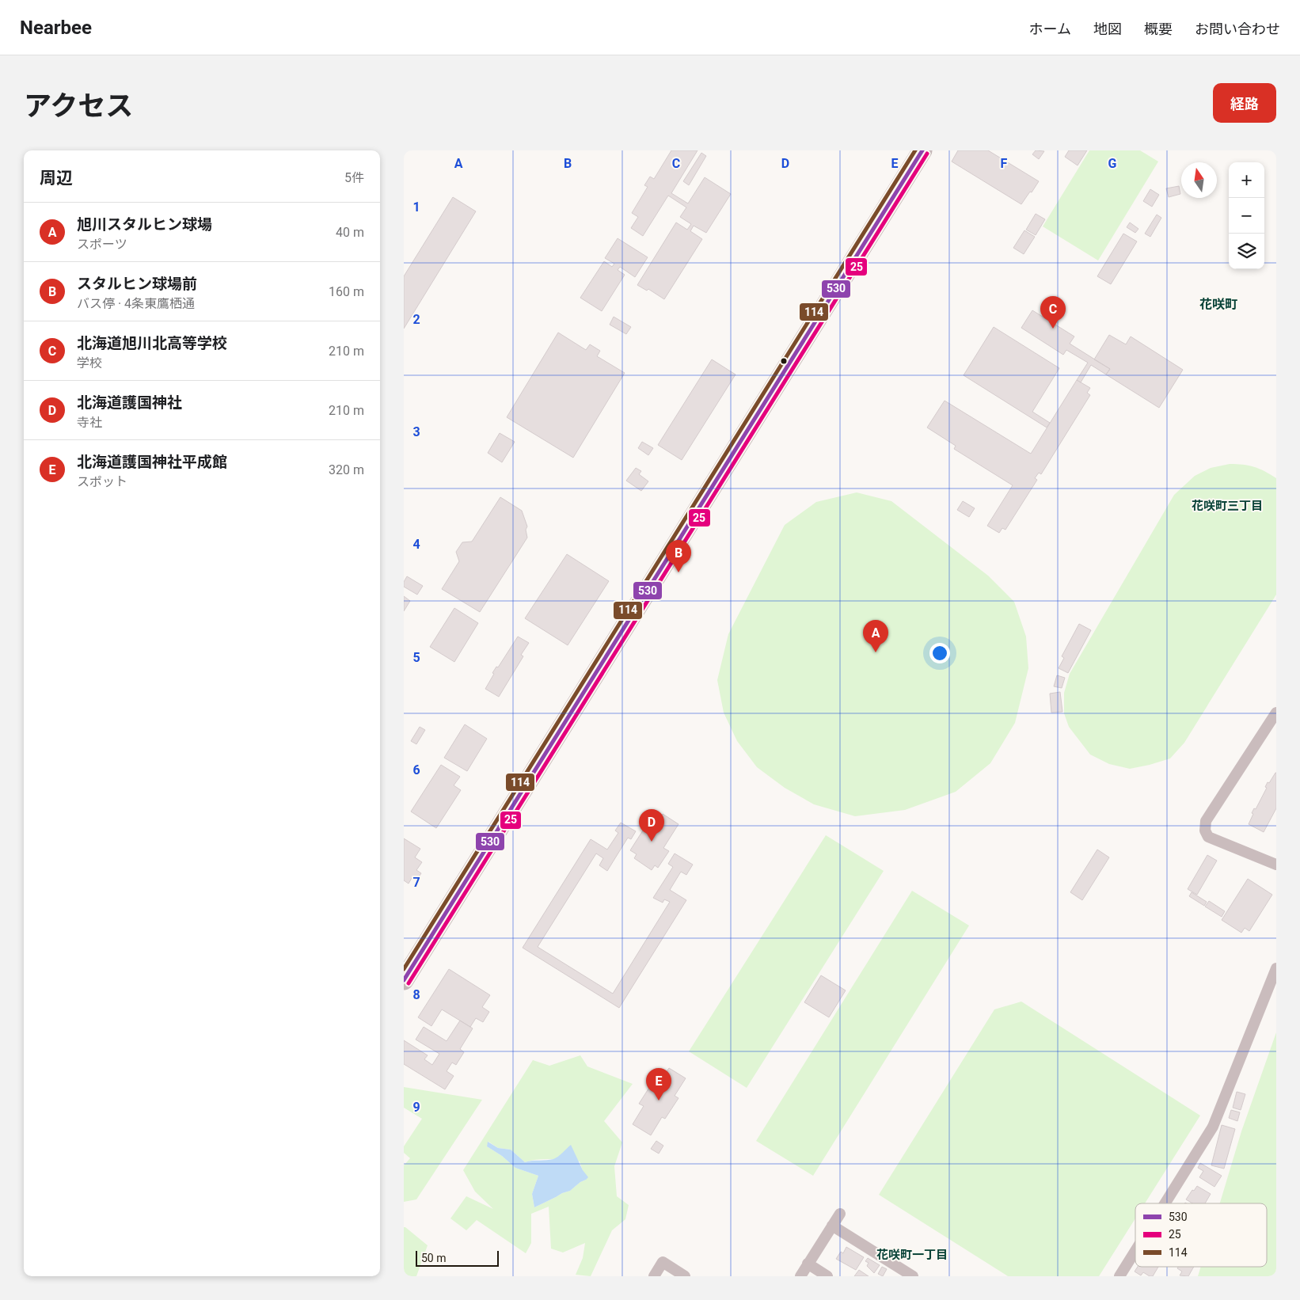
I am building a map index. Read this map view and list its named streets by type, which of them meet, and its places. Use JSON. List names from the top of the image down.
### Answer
{
  "districts": ["花咲町", "花咲町三丁目", "花咲町一丁目"],
  "lines": ["transit line 530", "transit line 114", "transit line 25"],
  "legend": ["530", "25", "114"],
  "scale_bar": "50 m",
  "north": "top",
  "page": {
    "header": "Nearbee",
    "nav": [
      "ホーム",
      "地図",
      "概要",
      "お問い合わせ"
    ],
    "title": "アクセス",
    "buttons": "経路",
    "heading": ["周辺", "5件"],
    "map_buttons": ["+", "−"],
    "list": [
      {
        "mark": "A",
        "name": "旭川スタルヒン球場",
        "note": "スポーツ",
        "value": "40 m"
      },
      {
        "mark": "B",
        "name": "スタルヒン球場前",
        "note": "バス停 · 4条東鷹栖通",
        "value": "160 m"
      },
      {
        "mark": "C",
        "name": "北海道旭川北高等学校",
        "note": "学校",
        "value": "210 m"
      },
      {
        "mark": "D",
        "name": "北海道護国神社",
        "note": "寺社",
        "value": "210 m"
      },
      {
        "mark": "E",
        "name": "北海道護国神社平成館",
        "note": "スポット",
        "value": "320 m"
      }
    ],
    "pins": [
      "C",
      "B",
      "A",
      "D",
      "E"
    ],
    "scale": "50 m"
  },
  "grid": {
    "columns": [
      "A",
      "B",
      "C",
      "D",
      "E",
      "F",
      "G"
    ],
    "rows": [
      "1",
      "2",
      "3",
      "4",
      "5",
      "6",
      "7",
      "8",
      "9"
    ]
  }
}
